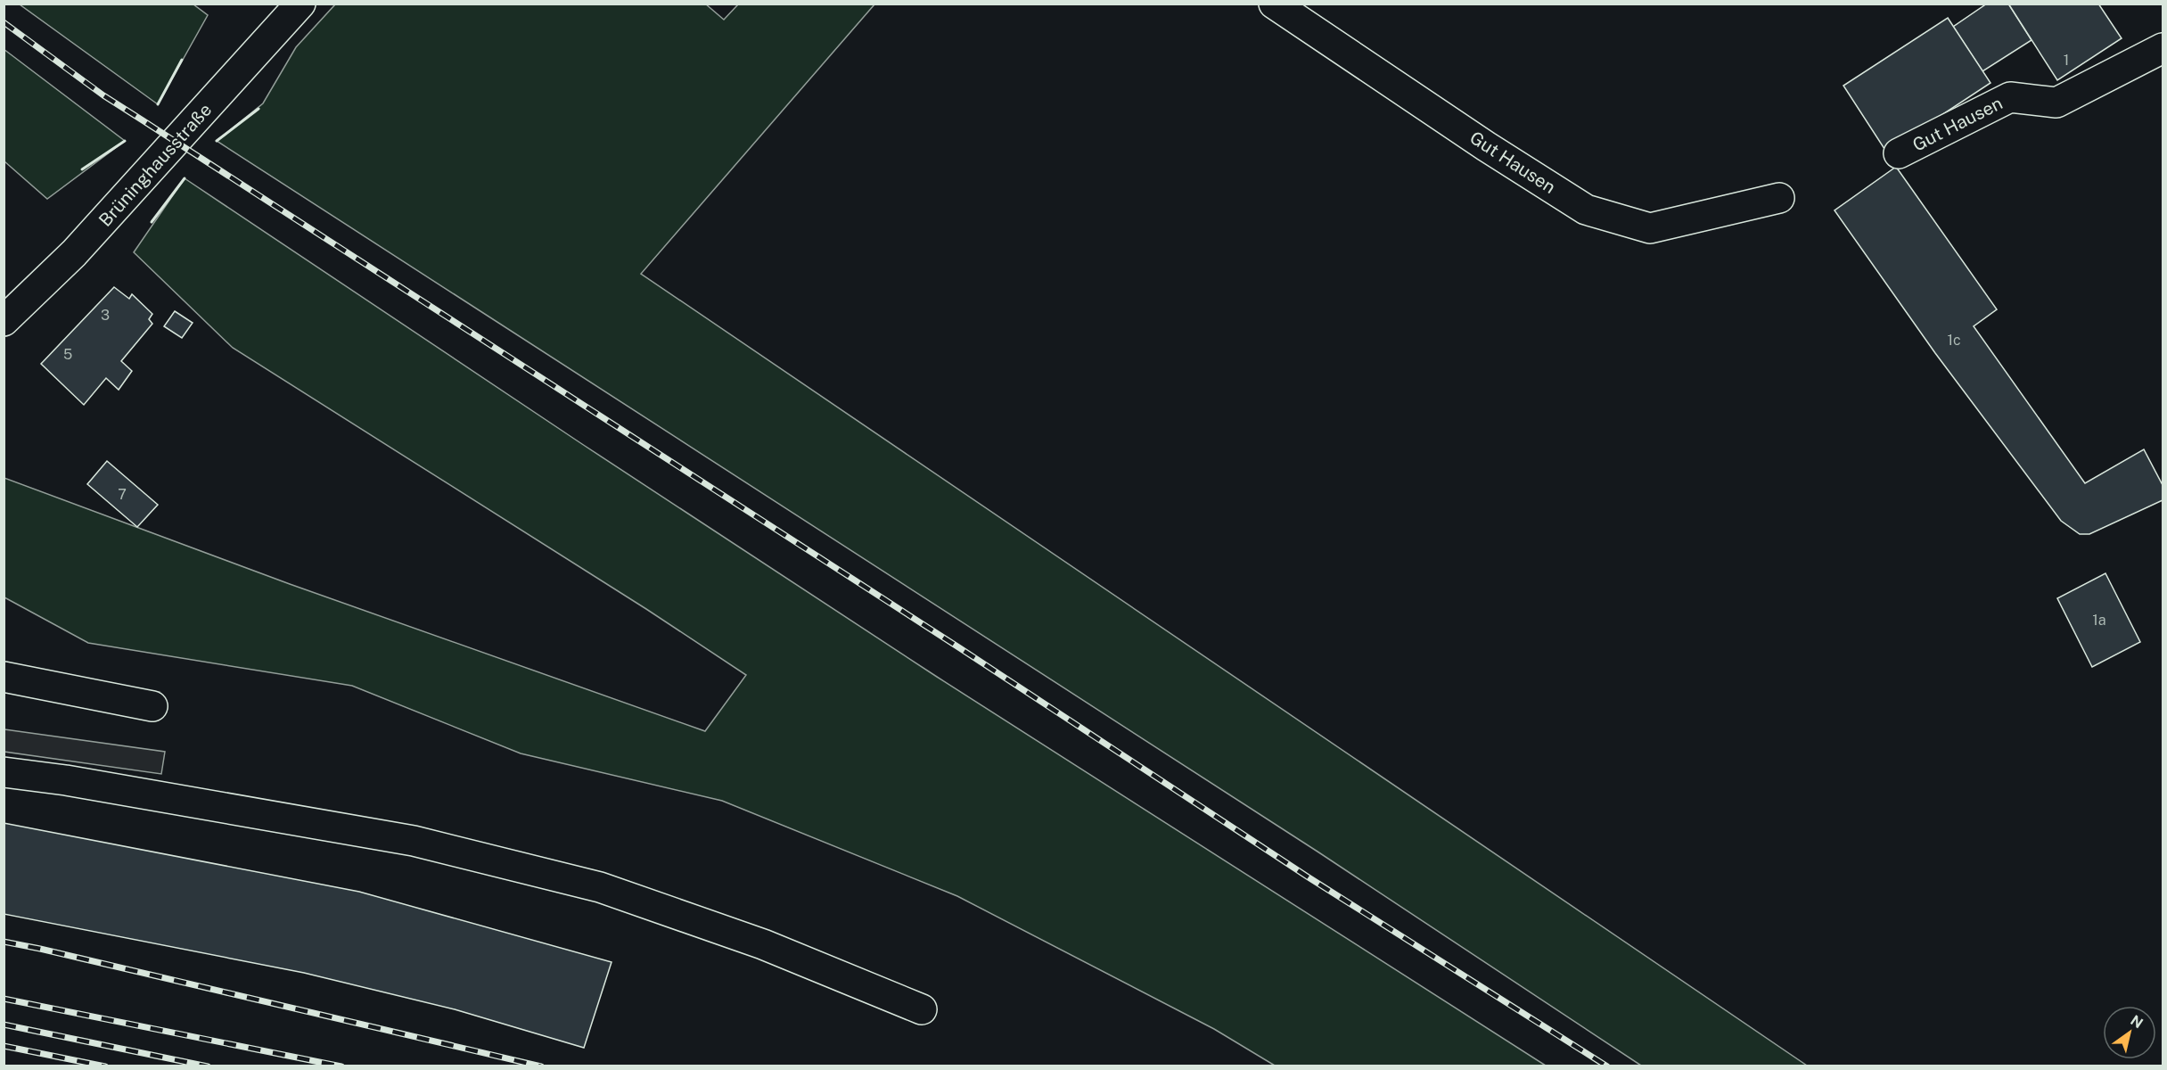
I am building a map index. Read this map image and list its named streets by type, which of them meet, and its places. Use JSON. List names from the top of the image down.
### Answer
{
  "streets": {
    "street": ["Gut Hausen", "Brüninghausstraße"]
  },
  "house_numbers": [
    "1",
    "3",
    "1c",
    "5",
    "7",
    "1a"
  ],
  "north": "top right"
}
